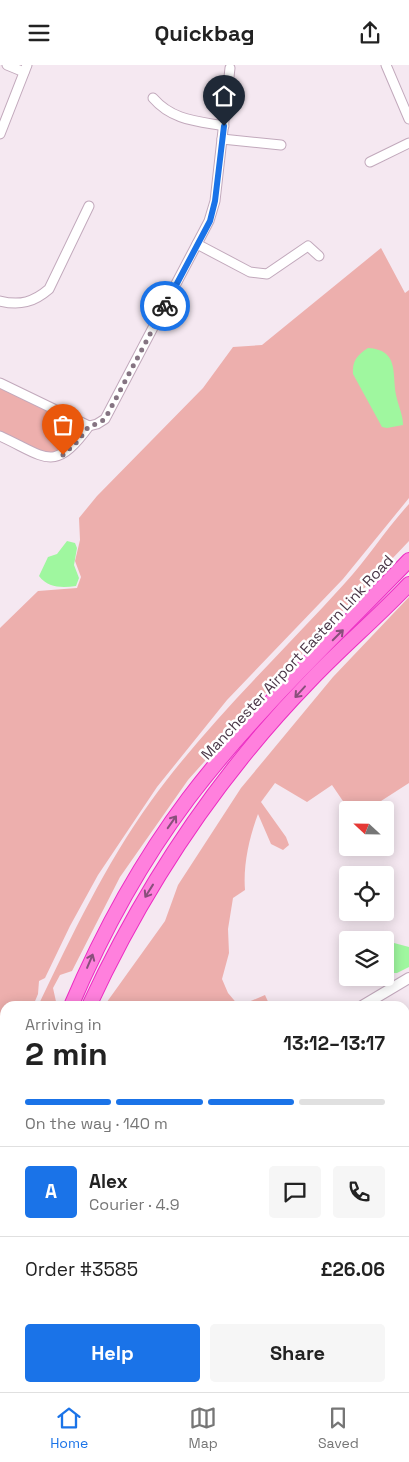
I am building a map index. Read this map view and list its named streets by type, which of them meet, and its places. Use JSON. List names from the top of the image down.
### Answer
{
  "streets": {
    "highway": ["Manchester Airport Eastern Link Road"]
  },
  "north": "left",
  "page": {
    "header": "Quickbag",
    "heading": ["2 min", "Arriving in", "13:12–13:17"],
    "panel": [
      "Alex",
      "Courier · 4.9",
      "Order #3585",
      "£26.06"
    ],
    "bar": "On the way · 140 m",
    "round": "A",
    "buttons": ["Help", "Share"],
    "tabs": ["Home", "Map", "Saved"]
  }
}
